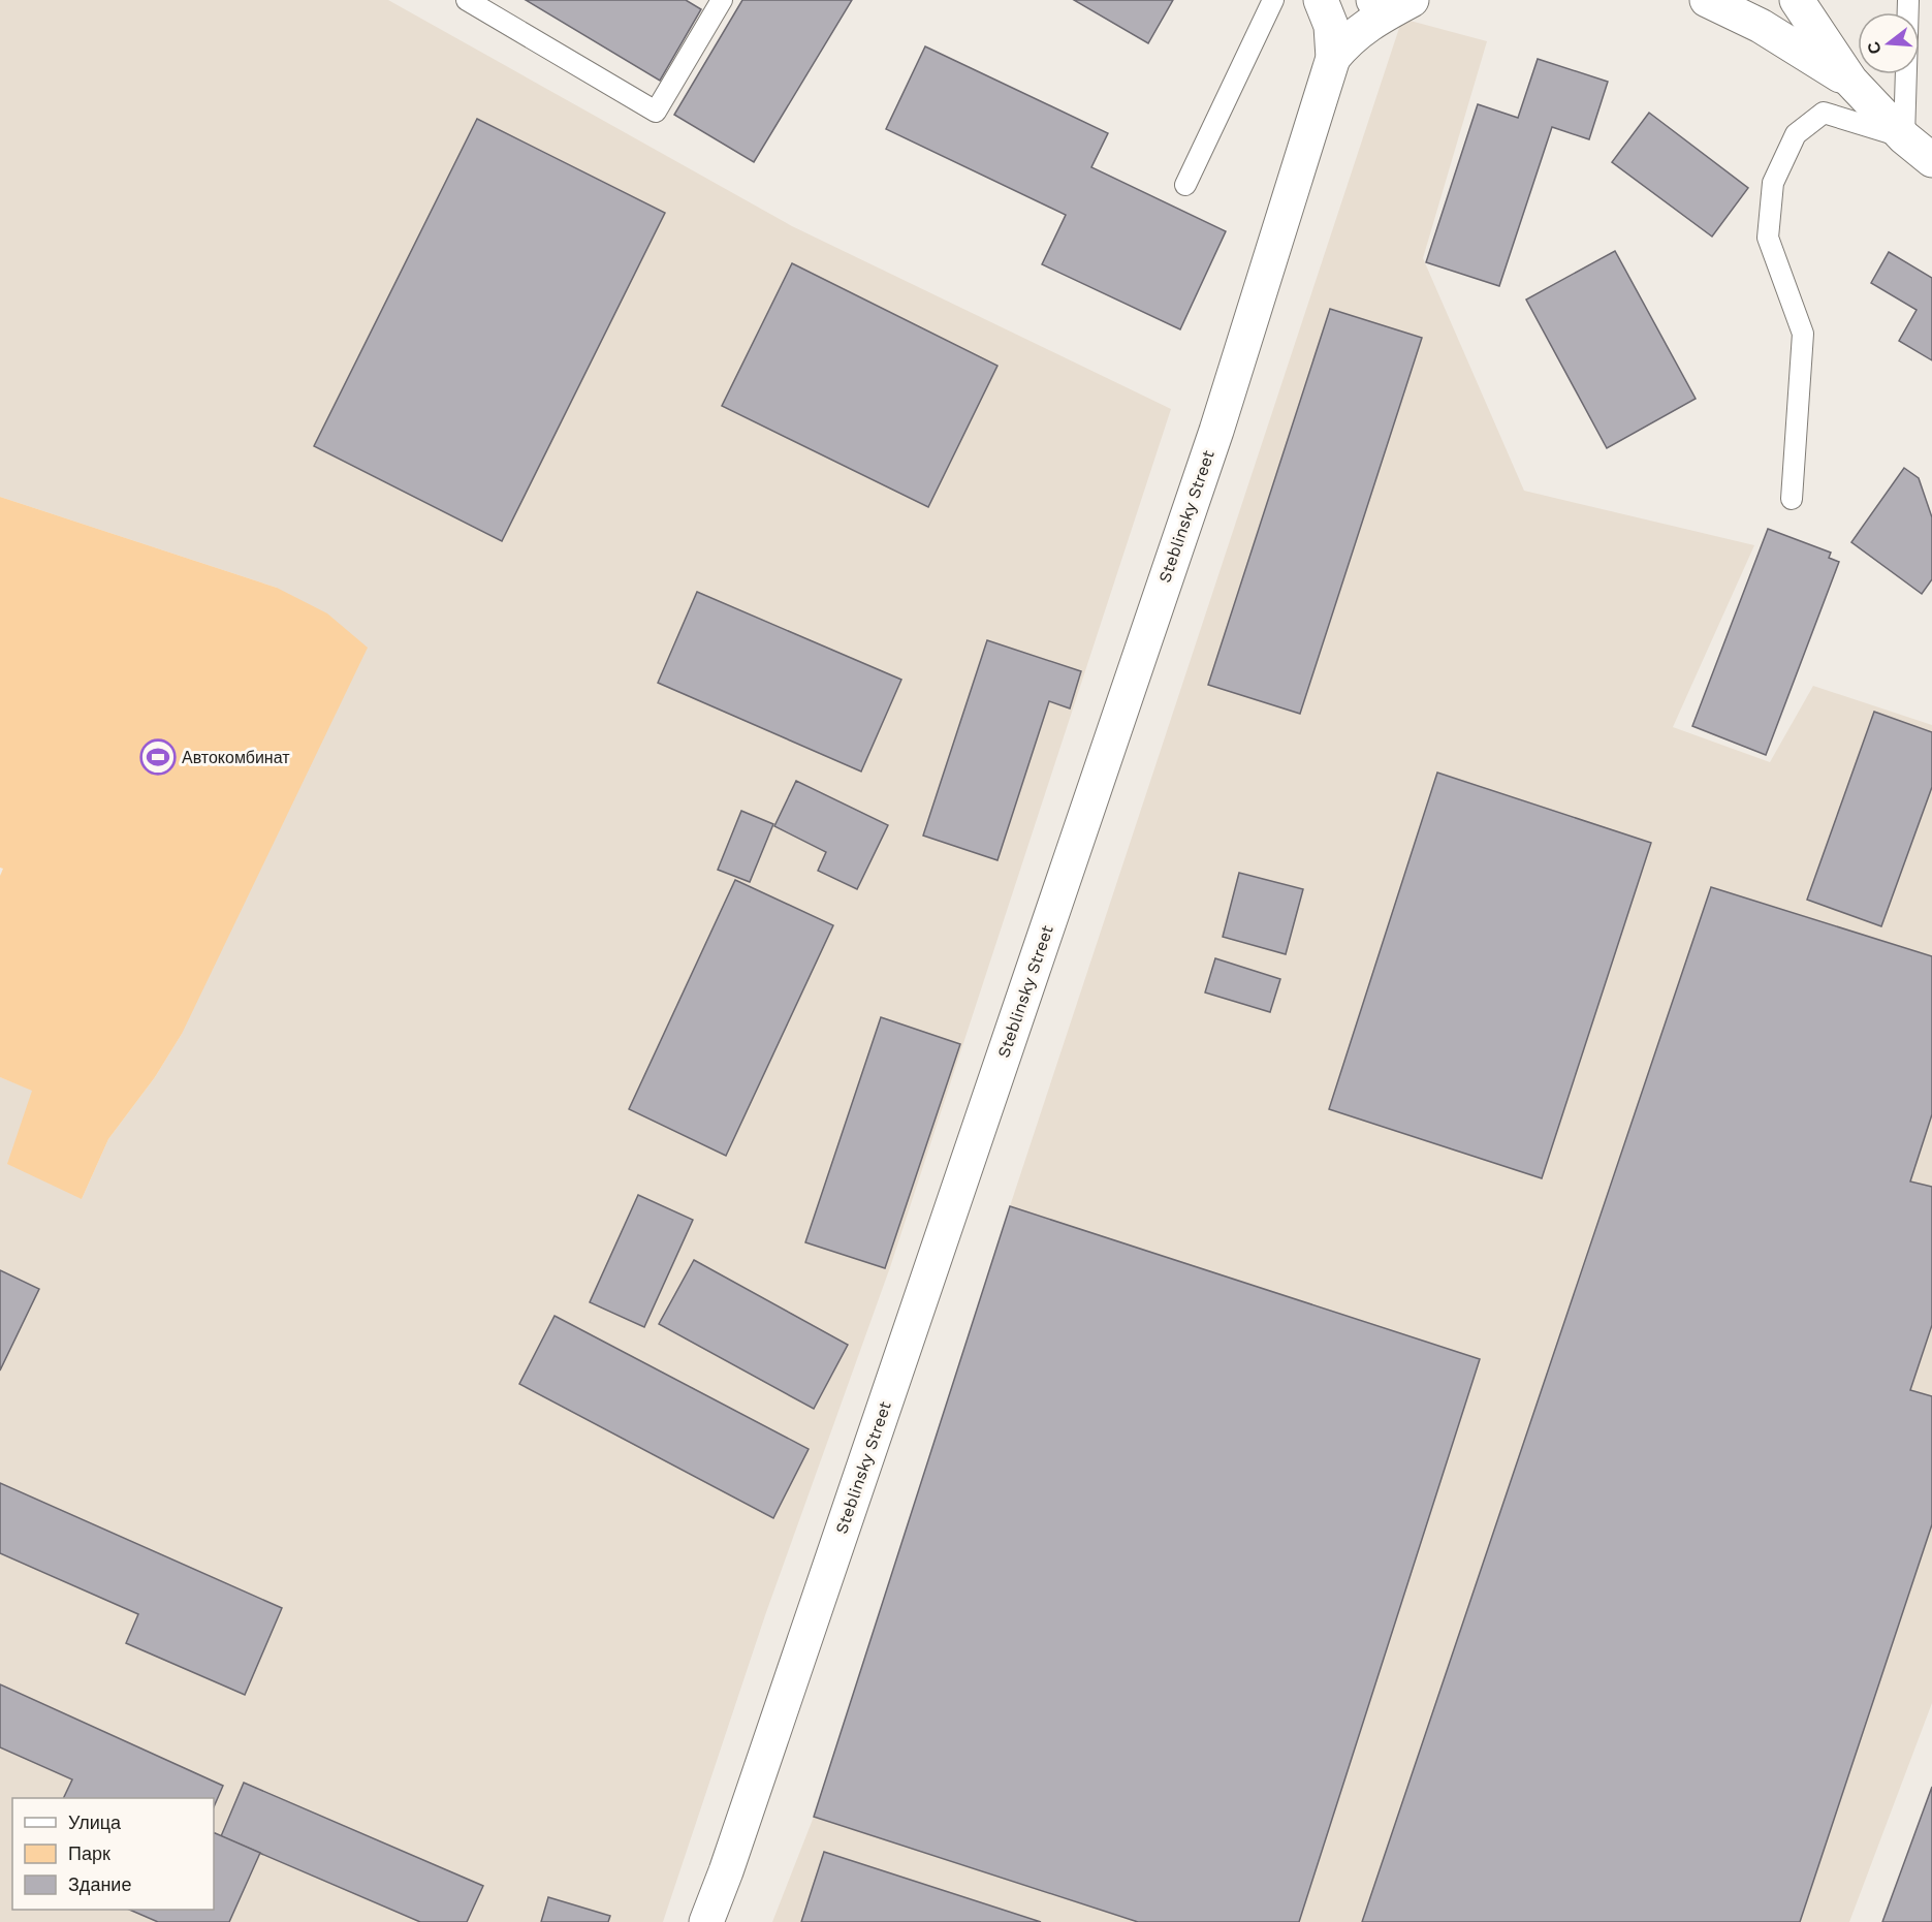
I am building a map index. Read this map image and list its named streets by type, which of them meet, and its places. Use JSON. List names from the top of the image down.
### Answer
{
  "streets": {
    "street": ["Steblinsky Street"]
  },
  "places": {
    "sports": ["Автокомбинат"]
  },
  "legend": ["Улица", "Парк", "Здание"],
  "north": "left"
}
